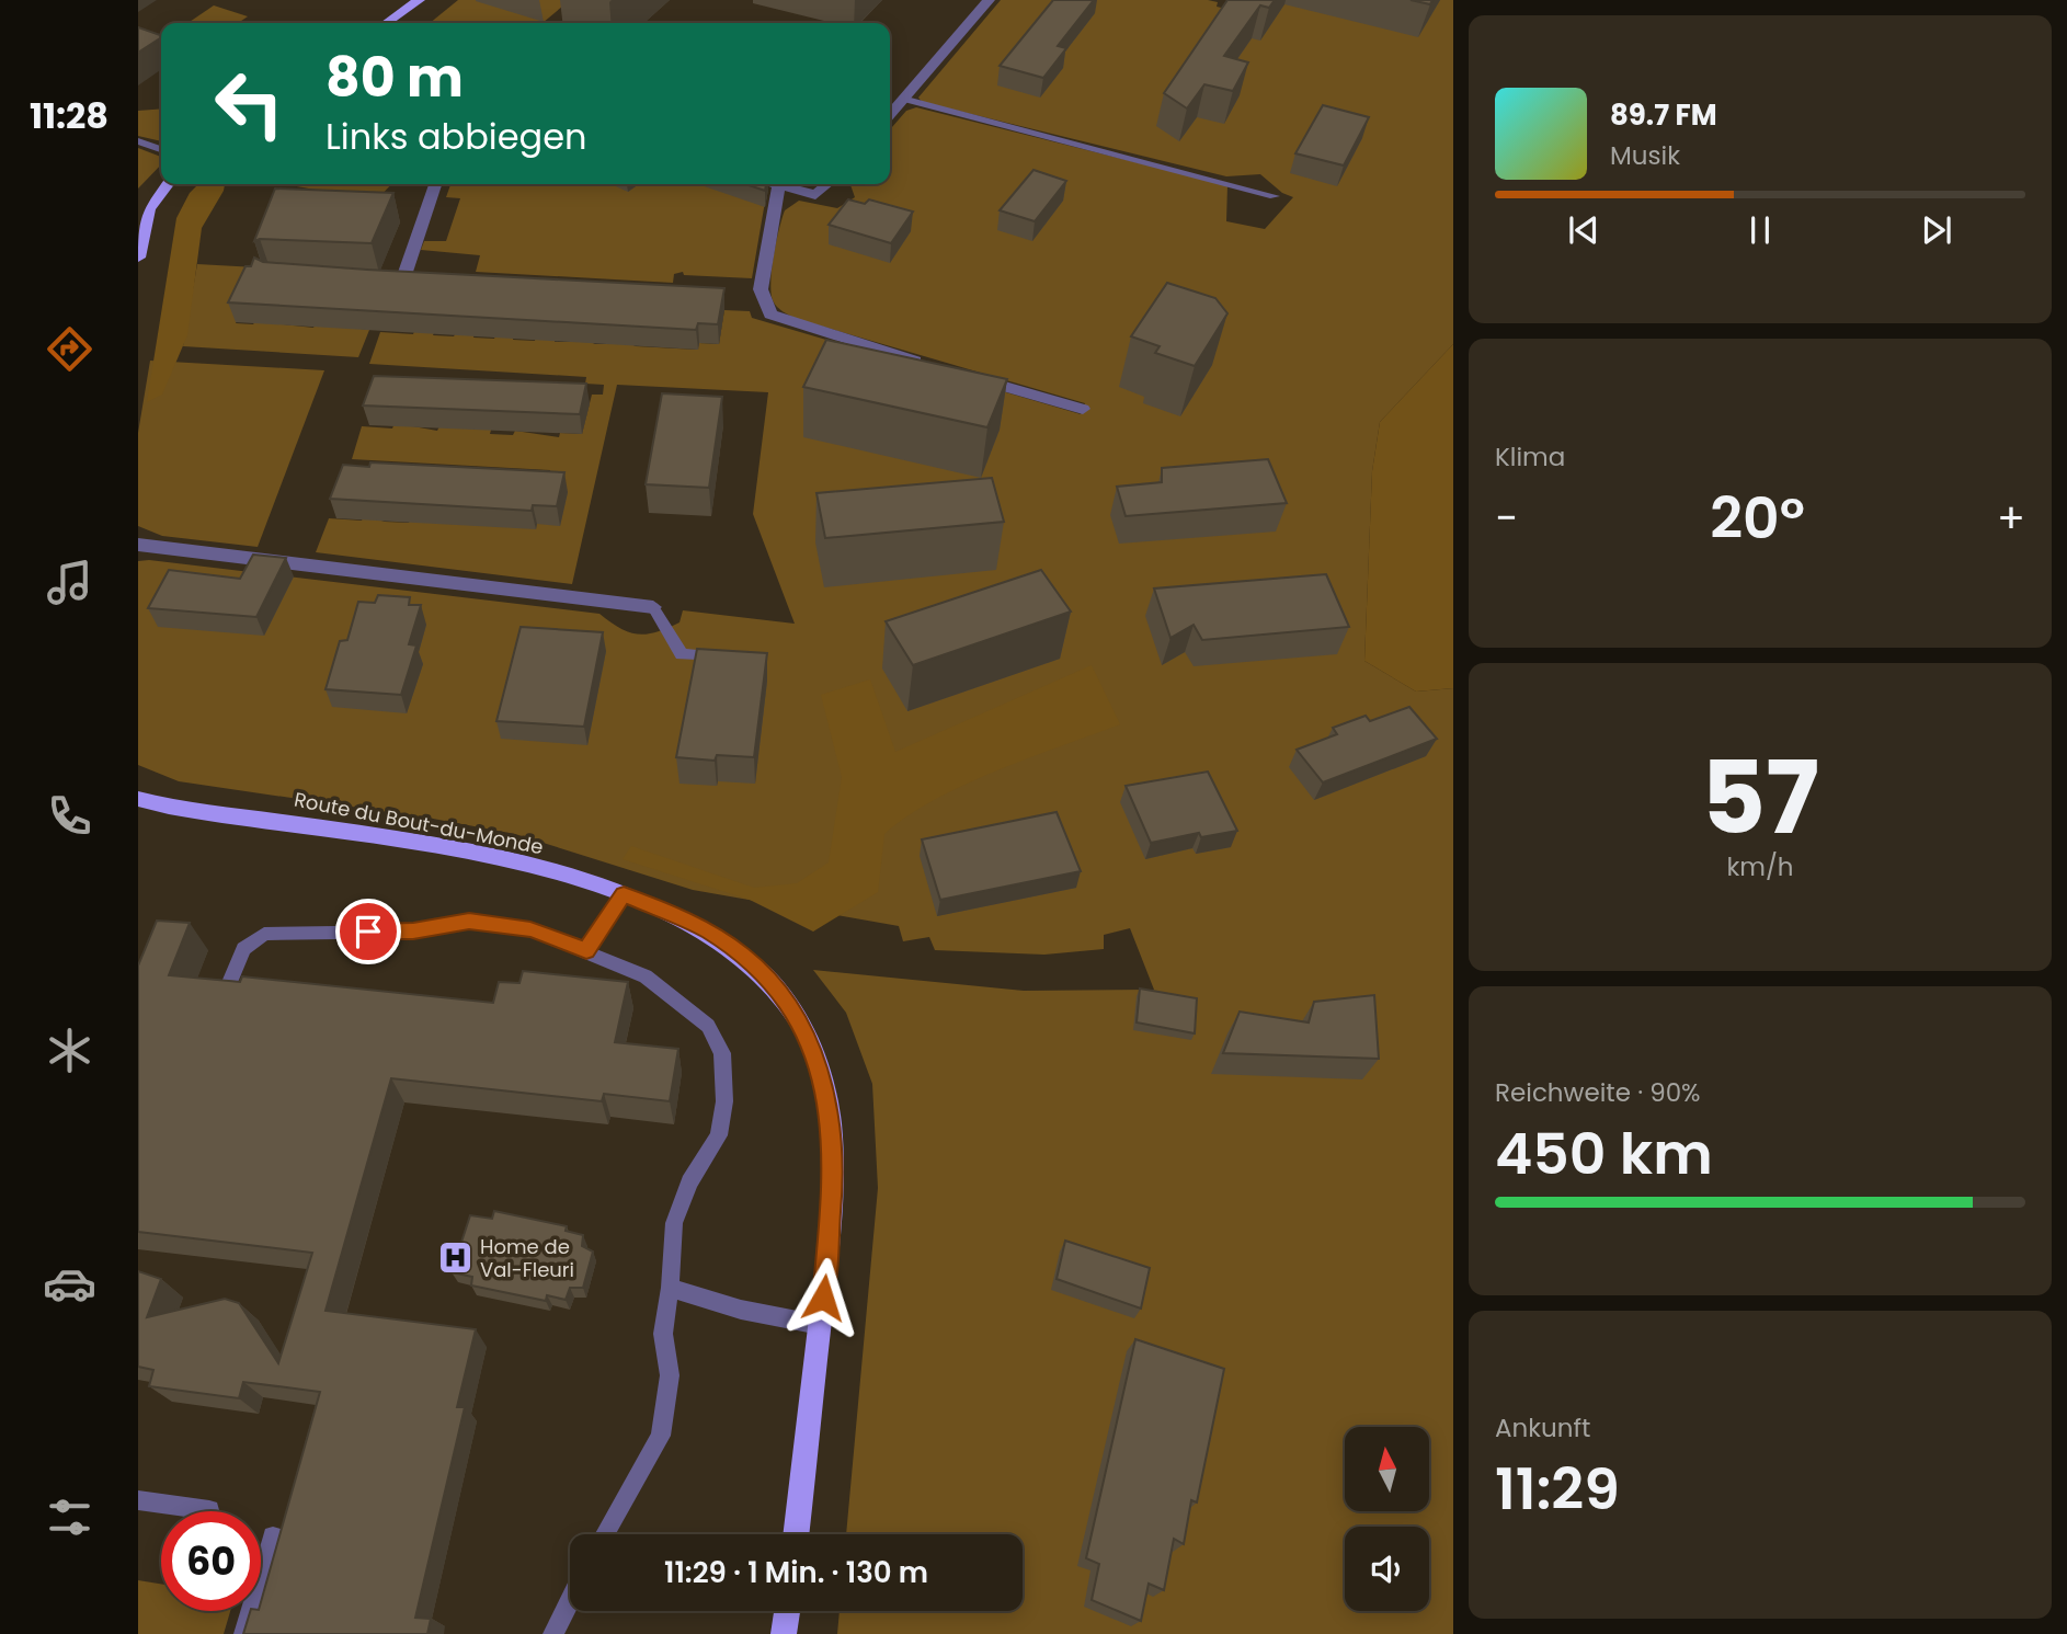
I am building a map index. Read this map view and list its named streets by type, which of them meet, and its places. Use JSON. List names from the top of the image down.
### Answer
{
  "streets": {
    "main road": ["Route du Bout-du-Monde"]
  },
  "places": {
    "hospital": ["Home de Val-Fleuri"]
  },
  "north": "top",
  "page": {
    "tabs": "11:28",
    "turn": ["80 m", "Links abbiegen"],
    "song": ["89.7 FM", "Musik"],
    "tile": [
      "Klima",
      ["57", "km/h"],
      ["Reichweite · 90%", "450 km"],
      ["Ankunft", "11:29"]
    ],
    "heat": ["−", "20°", "+"],
    "limit": "60",
    "trip": "11:29 · 1 Min. · 130 m"
  }
}
